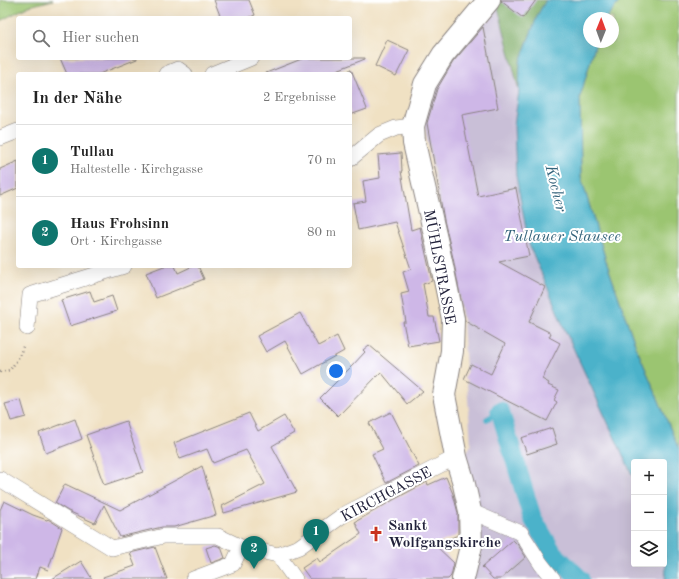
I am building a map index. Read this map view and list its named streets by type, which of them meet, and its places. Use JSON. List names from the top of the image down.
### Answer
{
  "streets": {
    "street": ["MÜHLSTRASSE", "KIRCHGASSE"]
  },
  "crossings": [
    ["MÜHLSTRASSE", "KIRCHGASSE"]
  ],
  "water": ["Kocher", "Tullauer Stausee"],
  "places": {
    "church": ["Sankt Wolfgangskirche"]
  },
  "north": "top",
  "page": {
    "search": "Hier suchen",
    "heading": ["In der Nähe", "2 Ergebnisse"],
    "list": [
      {
        "mark": "1",
        "name": "Tullau",
        "note": "Haltestelle · Kirchgasse",
        "value": "70 m"
      },
      {
        "mark": "2",
        "name": "Haus Frohsinn",
        "note": "Ort · Kirchgasse",
        "value": "80 m"
      }
    ],
    "map_buttons": ["+", "−"],
    "pins": ["1", "2"]
  }
}
